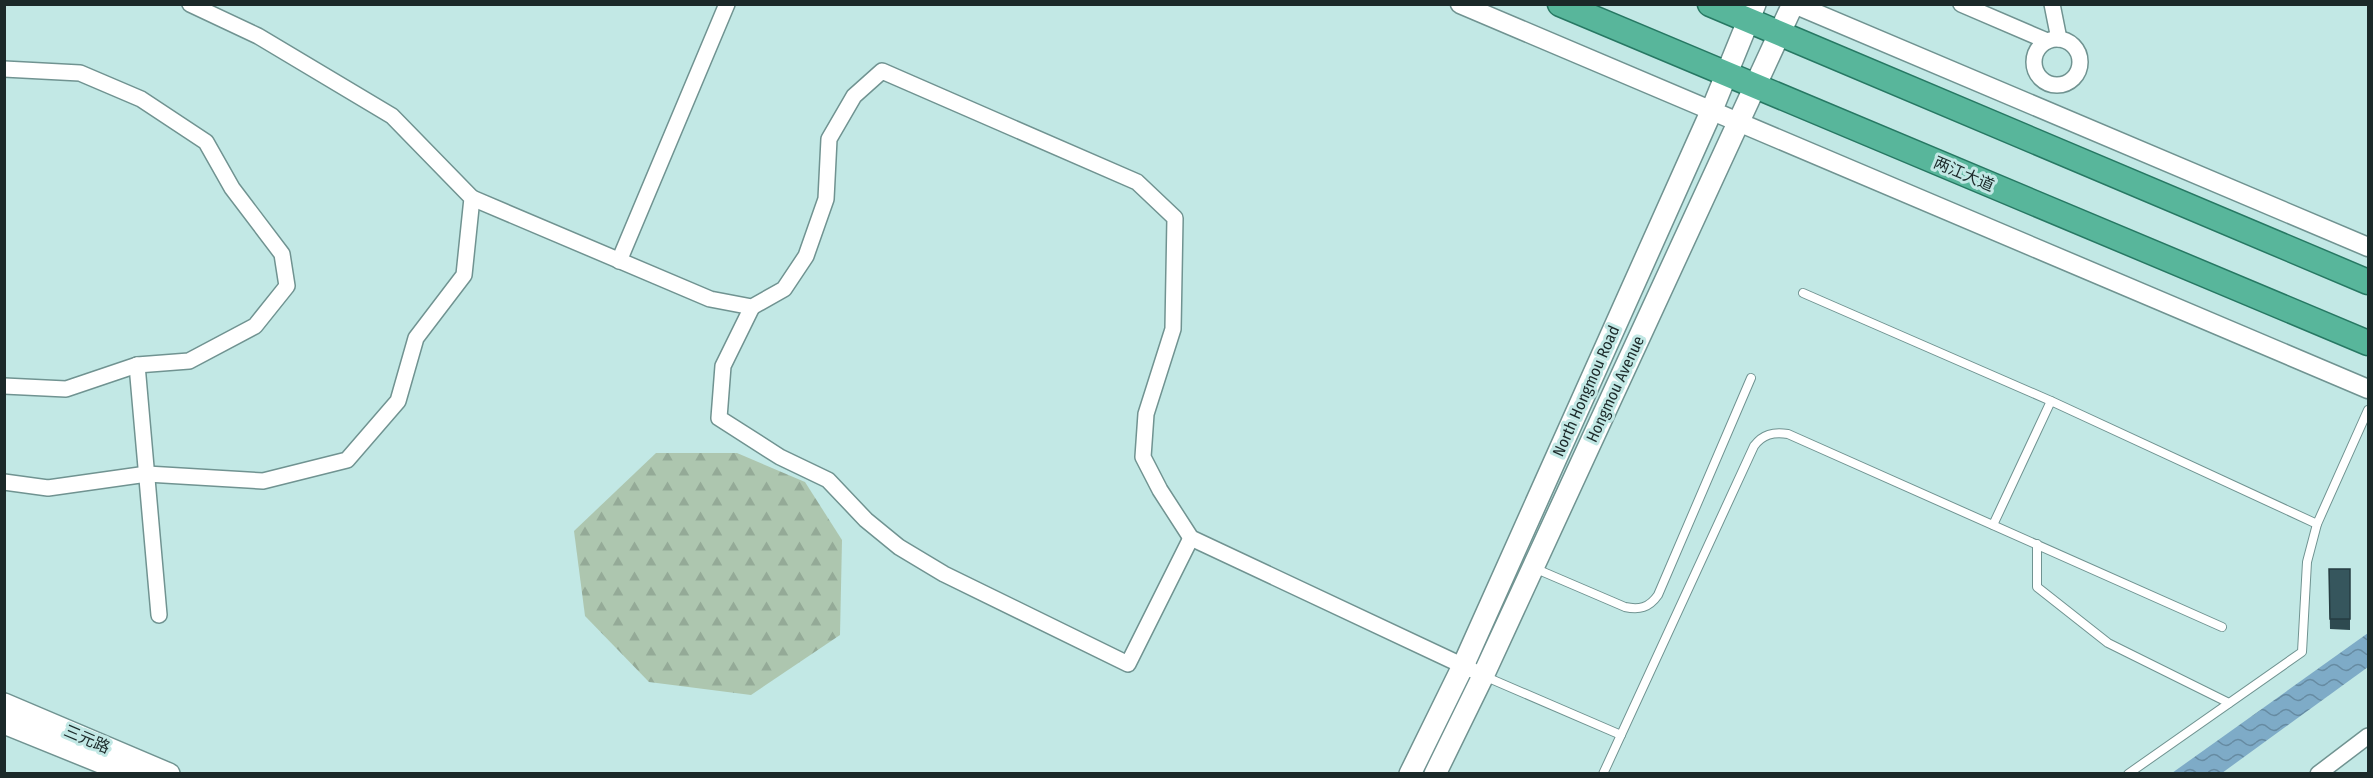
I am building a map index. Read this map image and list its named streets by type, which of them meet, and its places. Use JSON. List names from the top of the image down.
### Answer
{
  "streets": {
    "highway": ["两江大道"],
    "main road": ["Hongmou Avenue", "North Hongmou Road", "三元路"]
  },
  "crossings": [
    ["两江大道", "Hongmou Avenue"],
    ["两江大道", "North Hongmou Road"]
  ]
}
